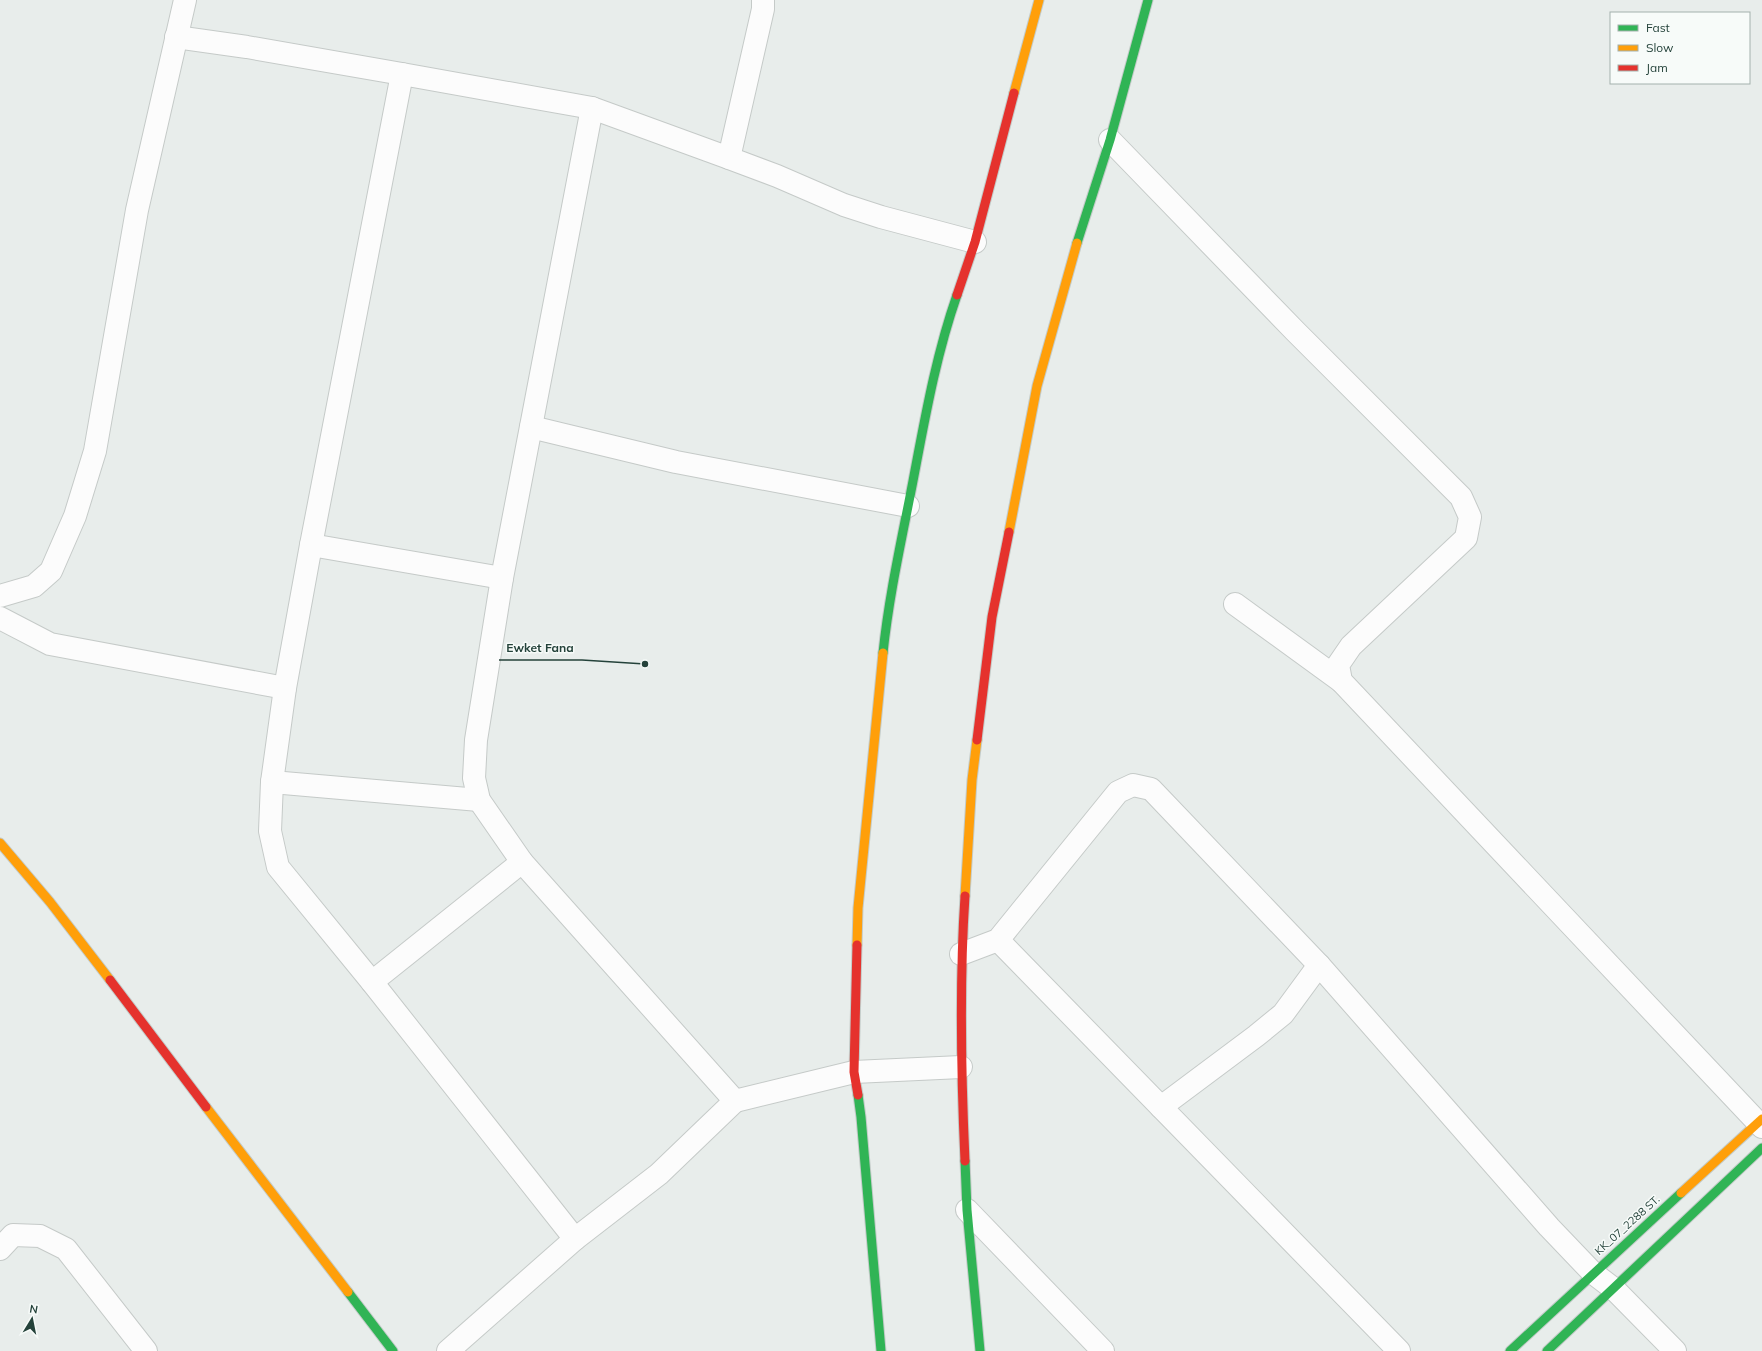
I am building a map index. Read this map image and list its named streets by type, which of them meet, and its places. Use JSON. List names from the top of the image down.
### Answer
{
  "streets": {
    "main road": ["KK_07_2288 ST."]
  },
  "places": ["Ewket Fana"],
  "legend": ["Fast", "Slow", "Jam"],
  "north": "top"
}
